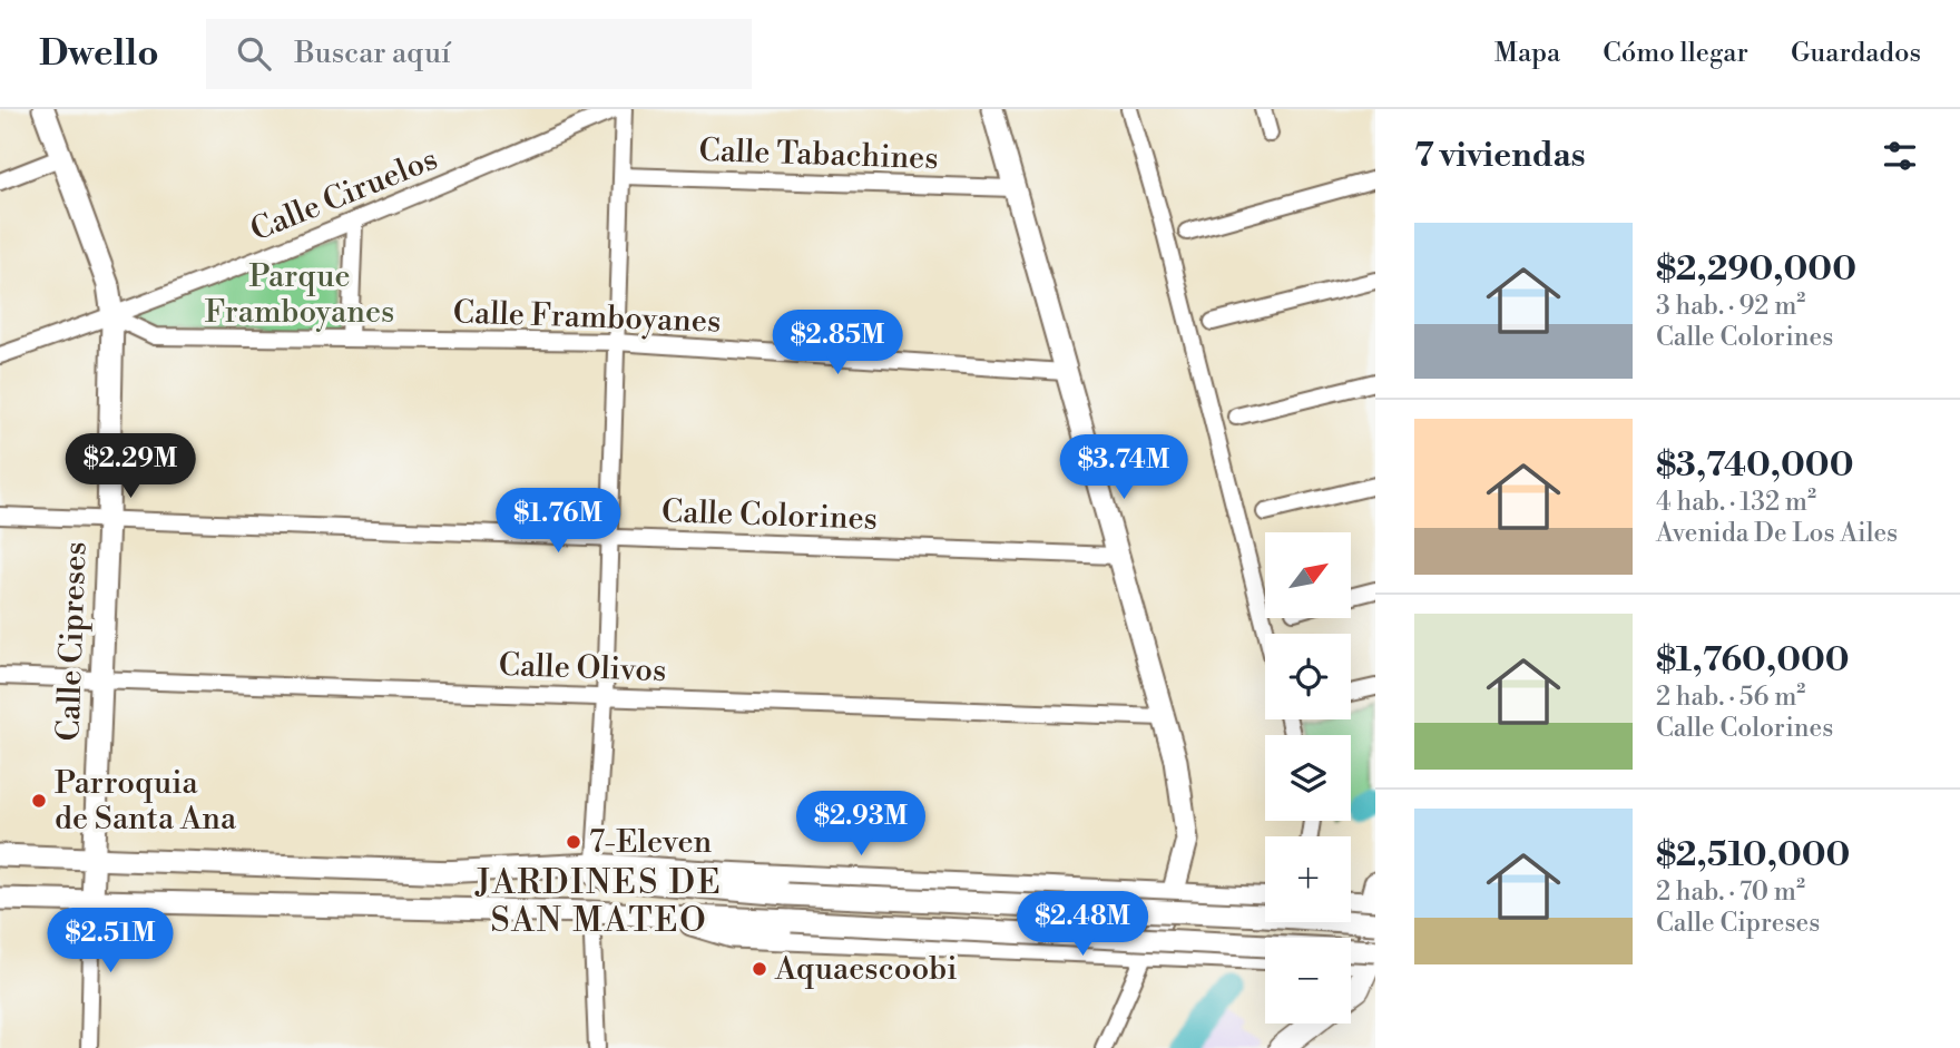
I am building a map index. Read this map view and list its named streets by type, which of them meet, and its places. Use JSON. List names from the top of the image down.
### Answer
{
  "streets": {
    "street": [
      "Calle Tabachines",
      "Calle Ciruelos",
      "Calle Framboyanes",
      "Calle Colorines",
      "Calle Cipreses",
      "Calle Olivos"
    ]
  },
  "crossings": [
    ["Calle Ciruelos", "Calle Framboyanes"],
    ["Calle Ciruelos", "Calle Cipreses"],
    ["Calle Framboyanes", "Calle Cipreses"],
    ["Calle Colorines", "Calle Cipreses"],
    ["Calle Cipreses", "Calle Olivos"]
  ],
  "districts": ["JARDINES DE SAN MATEO"],
  "parks": ["Parque Framboyanes"],
  "places": ["Parroquia de Santa Ana", "7-Eleven", "Aquaescoobi"],
  "north": "top right",
  "page": {
    "header": "Dwello",
    "search": "Buscar aquí",
    "nav": ["Mapa", "Cómo llegar", "Guardados"],
    "heading": "7 viviendas",
    "list": [
      {
        "name": "$2,290,000",
        "note": "3 hab. · 92 m² · Calle Colorines"
      },
      {
        "name": "$3,740,000",
        "note": "4 hab. · 132 m² · Avenida De Los Ailes"
      },
      {
        "name": "$1,760,000",
        "note": "2 hab. · 56 m² · Calle Colorines"
      },
      {
        "name": "$2,510,000",
        "note": "2 hab. · 70 m² · Calle Cipreses"
      }
    ],
    "price": [
      "$2.85M",
      "$2.29M",
      "$3.74M",
      "$1.76M",
      "$2.93M",
      "$2.48M",
      "$2.51M"
    ],
    "map_buttons": ["+", "−"]
  }
}
